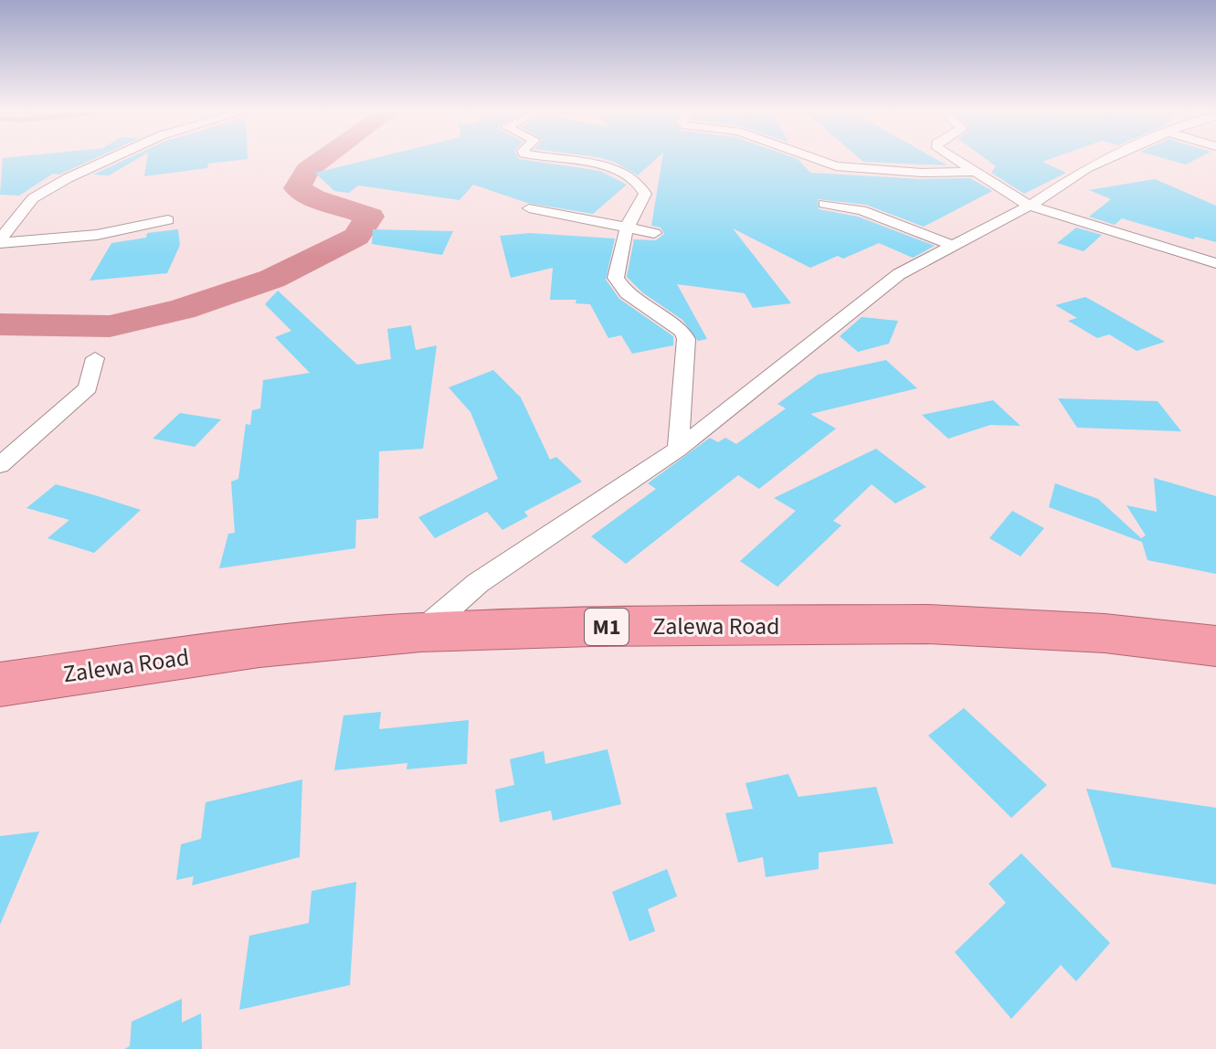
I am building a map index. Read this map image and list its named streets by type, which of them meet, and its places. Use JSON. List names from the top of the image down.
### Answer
{
  "streets": {
    "highway": ["Zalewa Road", "M1"]
  }
}
